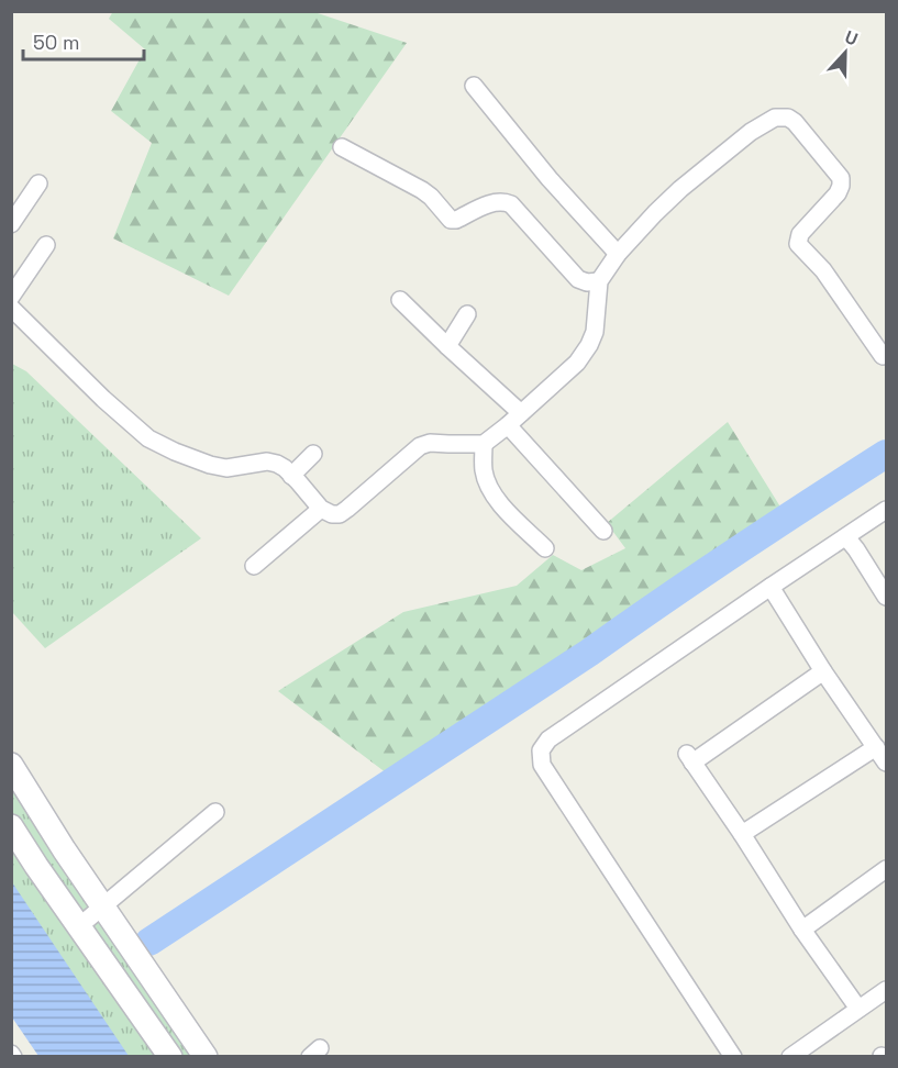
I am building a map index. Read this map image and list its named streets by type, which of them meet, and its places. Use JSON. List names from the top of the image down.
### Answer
{
  "scale_bar": "50 m",
  "north": "top"
}
